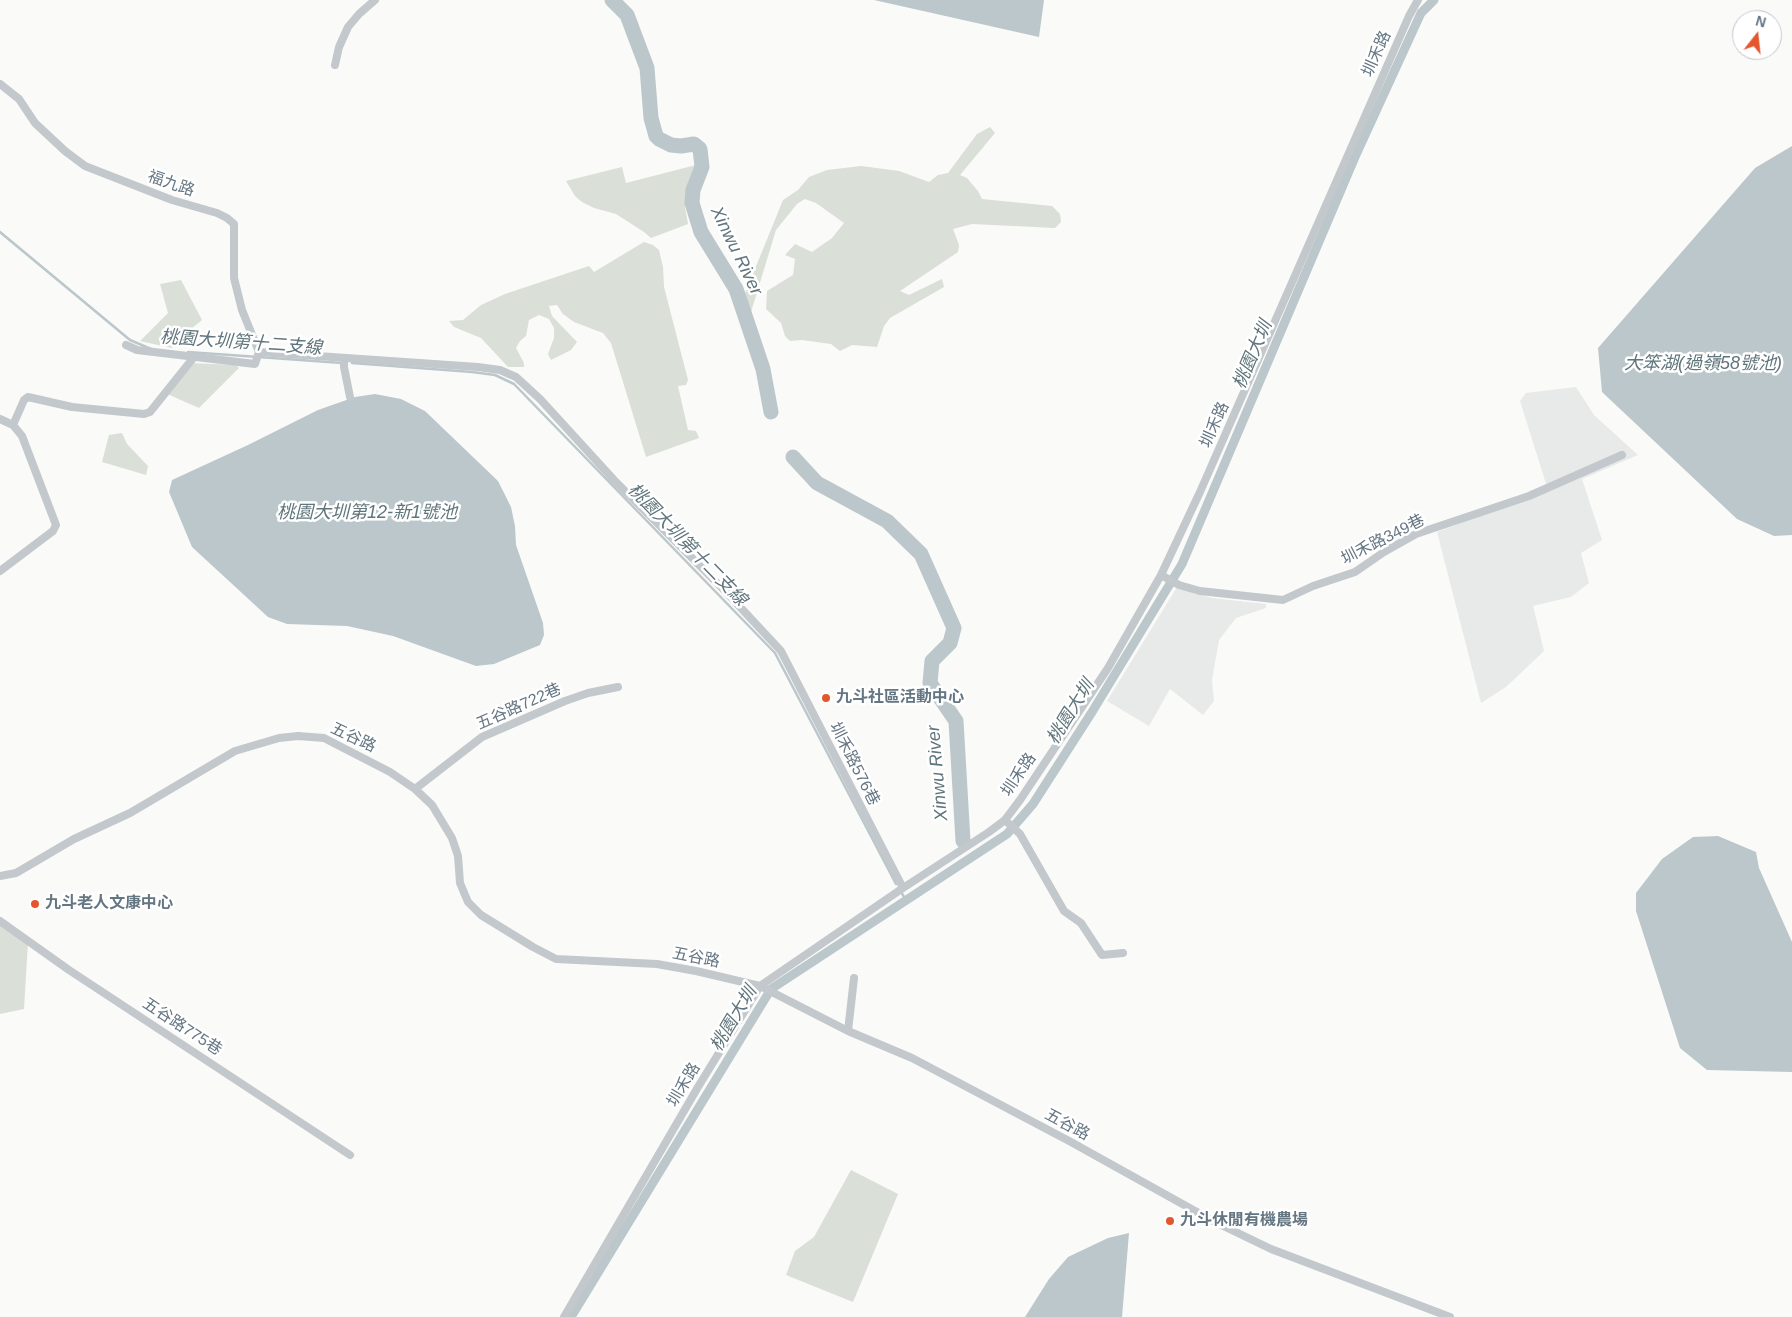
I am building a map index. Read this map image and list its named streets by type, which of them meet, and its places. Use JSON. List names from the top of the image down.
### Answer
{
  "streets": {
    "street": [
      "圳禾路",
      "福九路",
      "圳禾路349巷",
      "五谷路722巷",
      "五谷路",
      "圳禾路576巷",
      "五谷路775巷"
    ]
  },
  "crossings": [
    ["圳禾路", "圳禾路349巷"],
    ["圳禾路", "五谷路"],
    ["圳禾路", "圳禾路576巷"],
    ["福九路", "圳禾路576巷"],
    ["五谷路722巷", "五谷路"]
  ],
  "water": [
    "Xinwu River",
    "桃園大圳第十二支線",
    "桃園大圳",
    "大笨湖(過嶺58號池)",
    "桃園大圳第12-新1號池"
  ],
  "places": ["九斗社區活動中心", "九斗老人文康中心", "九斗休閒有機農場"],
  "north": "top"
}
